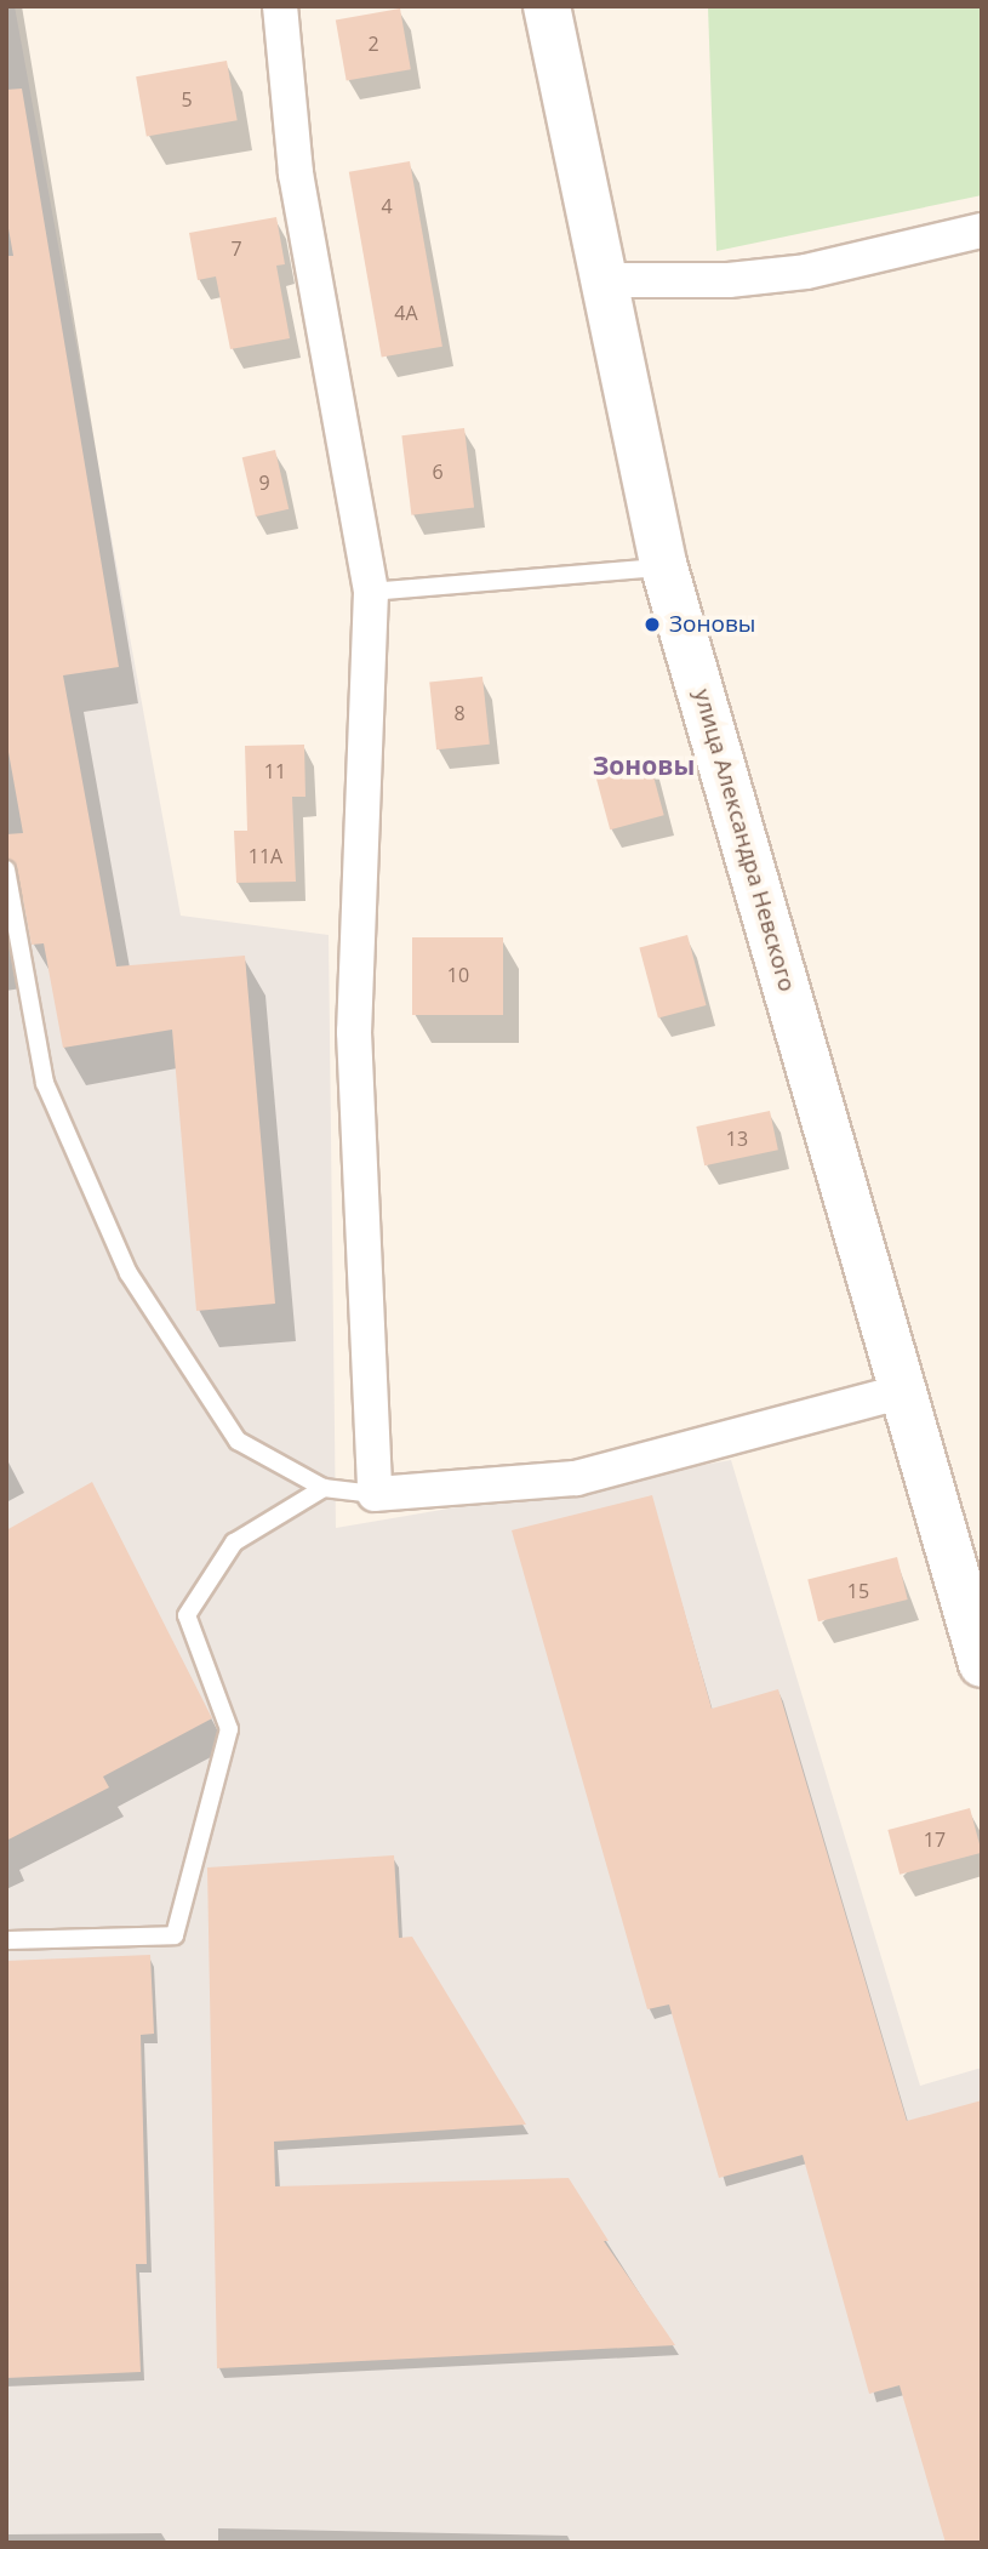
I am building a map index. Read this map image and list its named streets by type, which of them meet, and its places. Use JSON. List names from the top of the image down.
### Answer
{
  "streets": {
    "street": ["улица Александра Невского"]
  },
  "districts": ["Зоновы"],
  "places": ["Зоновы"],
  "house_numbers": [
    "2",
    "5",
    "4",
    "7",
    "4А",
    "6",
    "9",
    "8",
    "11",
    "11А",
    "10",
    "13",
    "15",
    "17"
  ]
}
